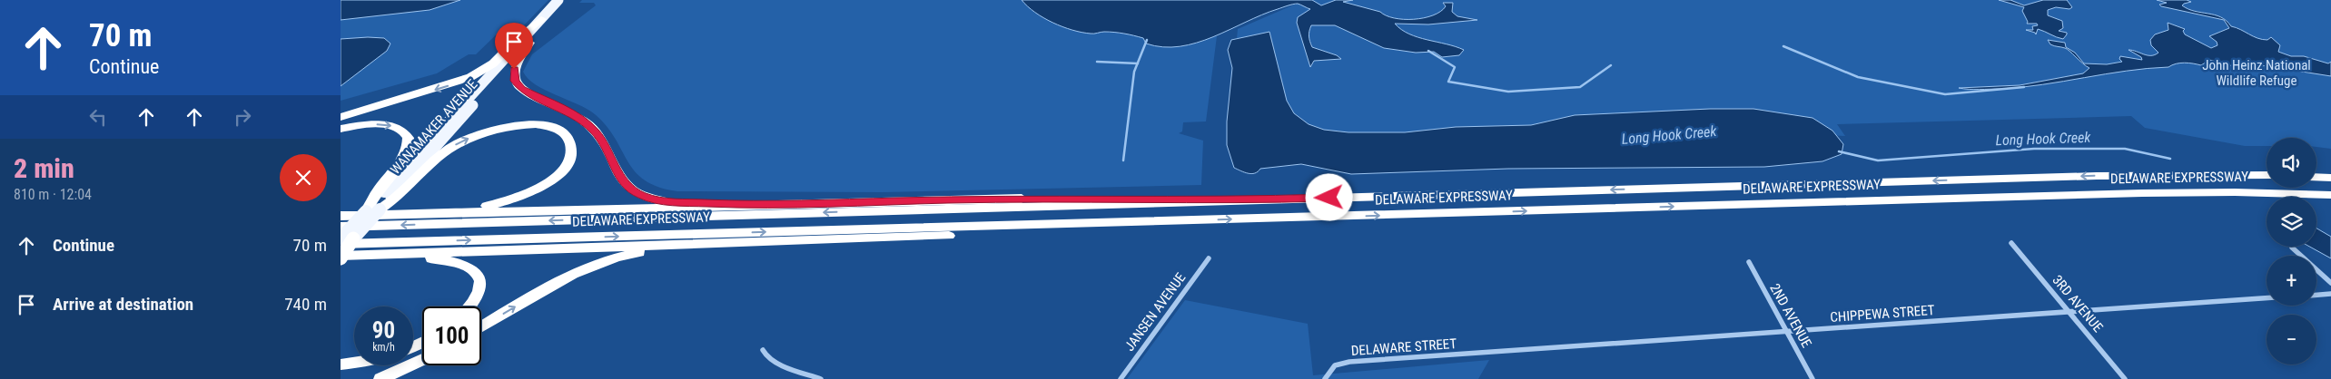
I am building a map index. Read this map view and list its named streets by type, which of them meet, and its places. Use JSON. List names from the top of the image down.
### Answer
{
  "streets": {
    "highway": ["DELAWARE EXPRESSWAY"],
    "main road": ["WANAMAKER AVENUE"],
    "street": [
      "3RD AVENUE",
      "JANSEN AVENUE",
      "CHIPPEWA STREET",
      "2ND AVENUE",
      "DELAWARE STREET"
    ]
  },
  "crossings": [
    ["3RD AVENUE", "CHIPPEWA STREET"],
    ["CHIPPEWA STREET", "2ND AVENUE"],
    ["CHIPPEWA STREET", "DELAWARE STREET"]
  ],
  "water": ["Long Hook Creek"],
  "parks": ["John Heinz National Wildlife Refuge"],
  "page": {
    "turn": ["70 m", "Continue"],
    "map_buttons": ["+", "−"],
    "heading": ["2 min", "810 m · 12:04"],
    "list": [
      {
        "name": "Continue",
        "value": "70 m"
      },
      {
        "name": "Arrive at destination",
        "value": "740 m"
      }
    ],
    "speed": "90 km/h",
    "limit": "100"
  }
}
